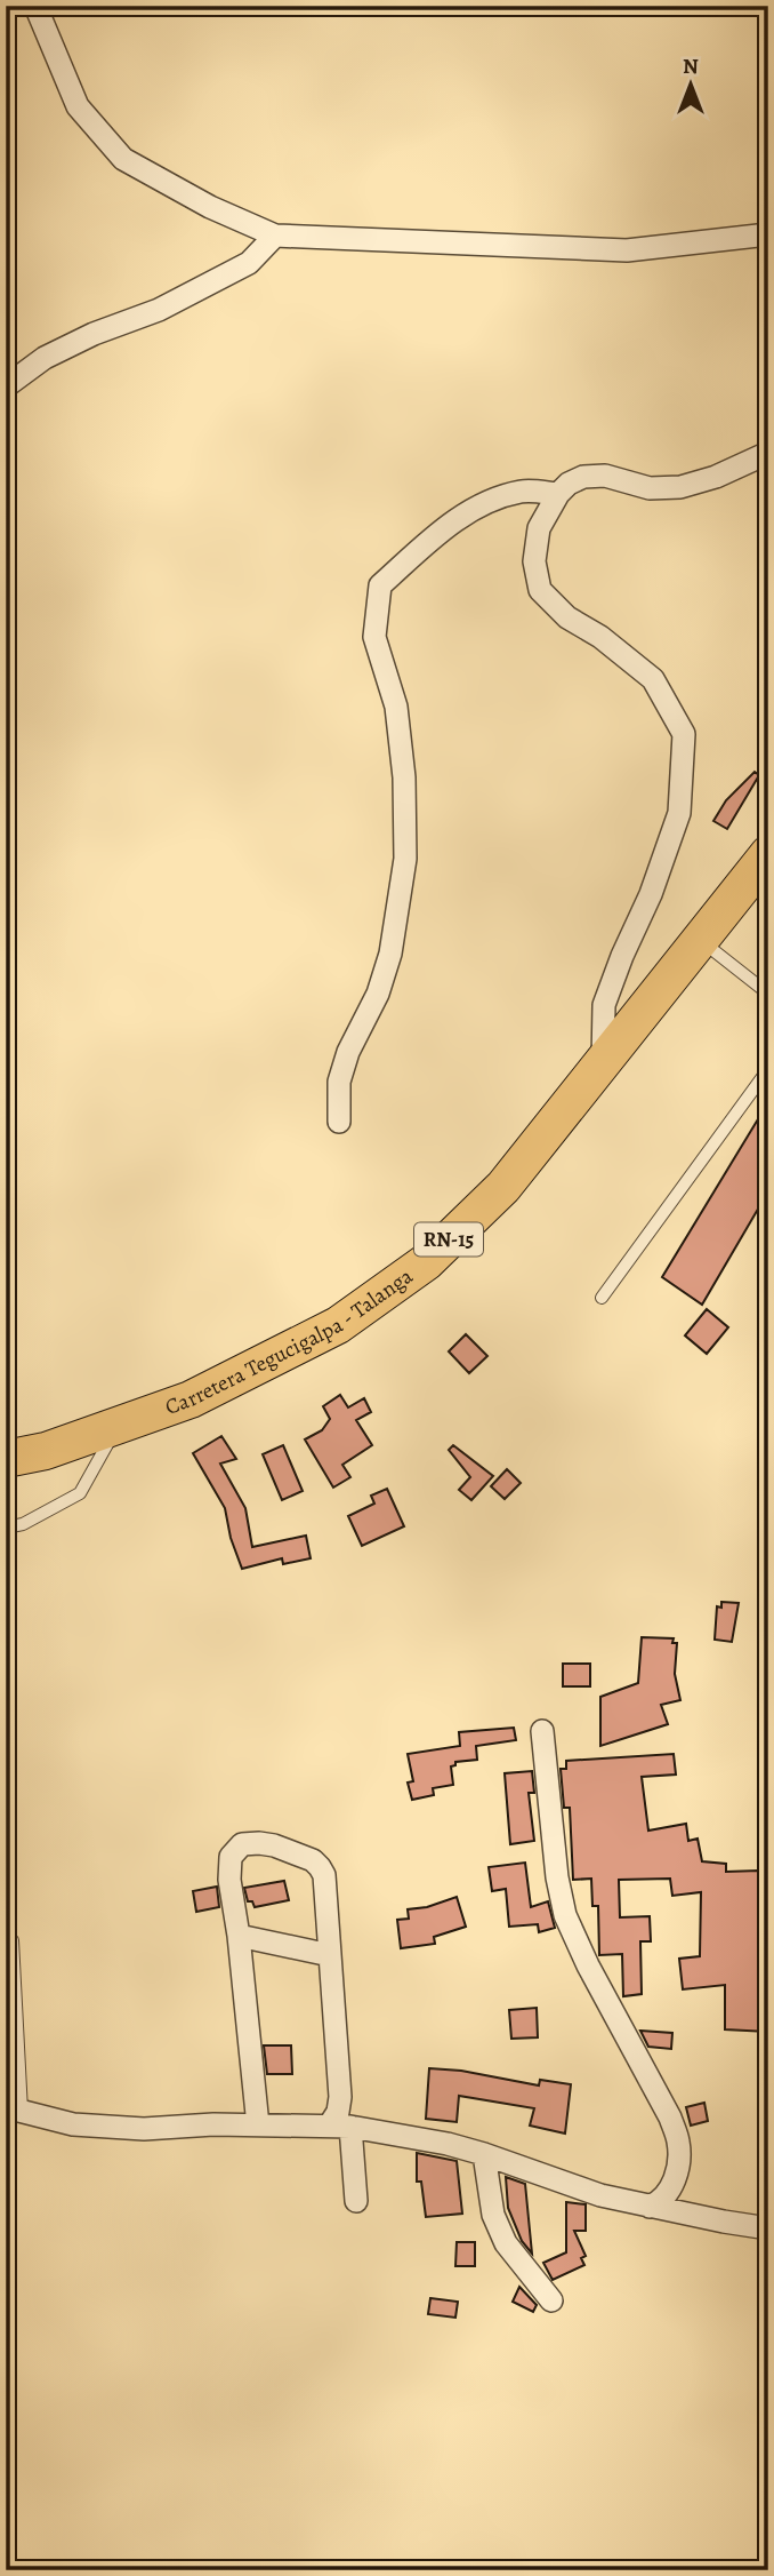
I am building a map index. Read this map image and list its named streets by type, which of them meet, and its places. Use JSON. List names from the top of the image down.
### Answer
{
  "streets": {
    "main road": ["RN-15", "Carretera Tegucigalpa - Talanga"]
  },
  "north": "top"
}
